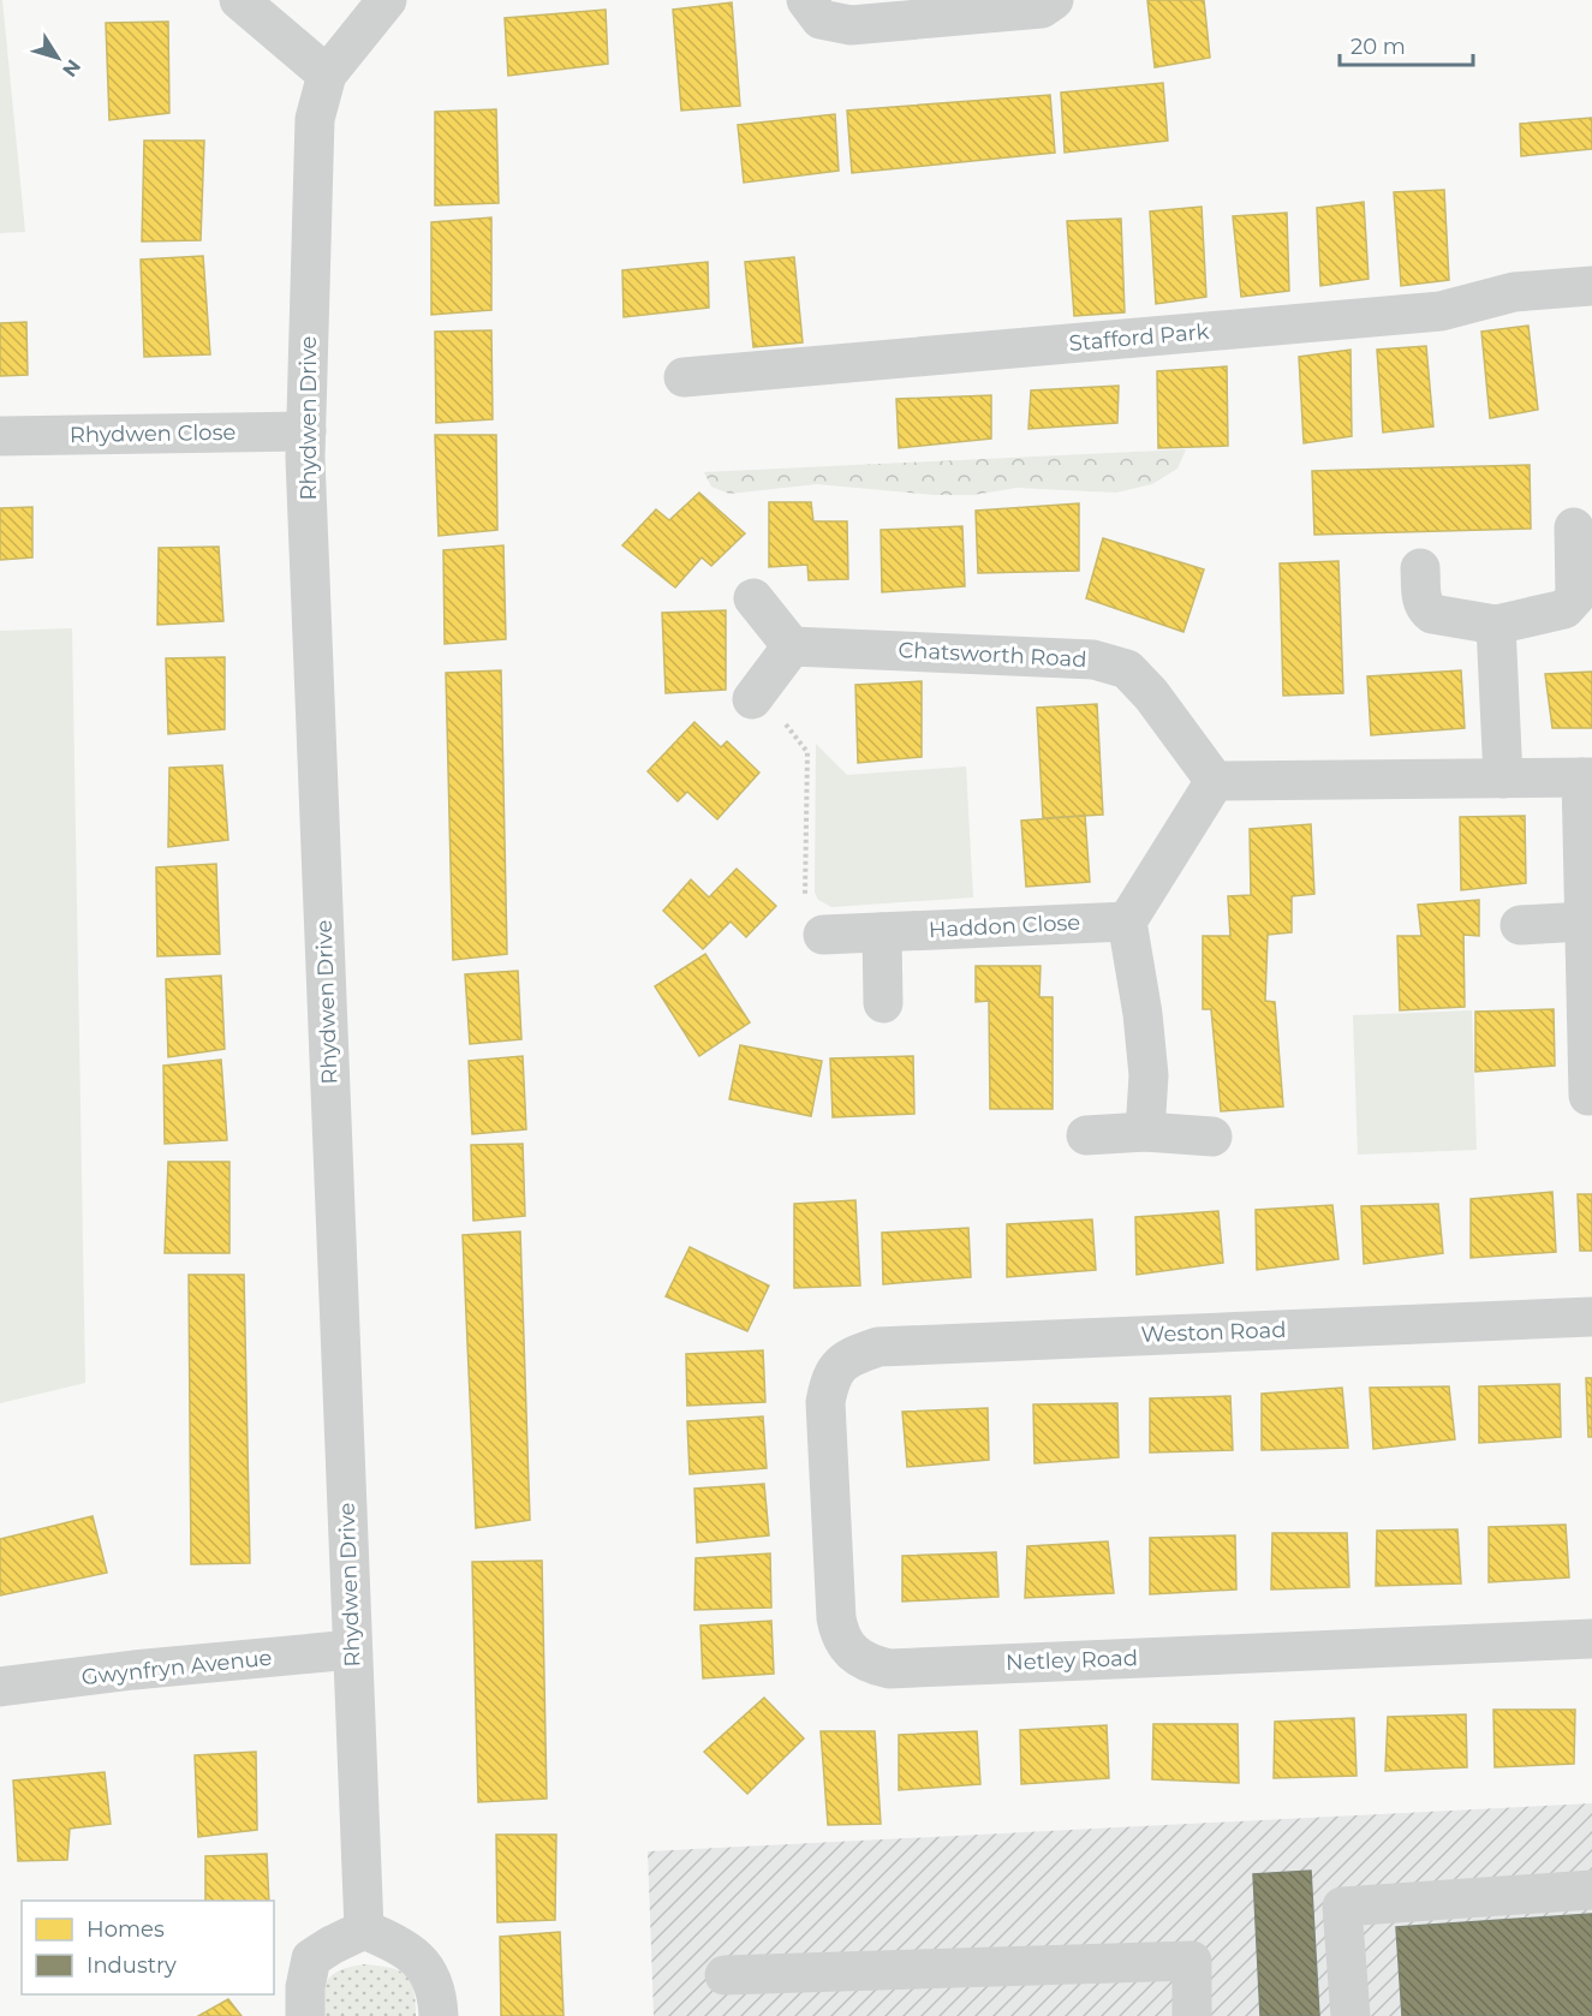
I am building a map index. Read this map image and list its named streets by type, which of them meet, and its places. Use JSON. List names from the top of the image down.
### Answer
{
  "streets": {
    "street": [
      "Stafford Park",
      "Rhydwen Drive",
      "Rhydwen Close",
      "Chatsworth Road",
      "Haddon Close",
      "Weston Road",
      "Netley Road",
      "Gwynfryn Avenue"
    ]
  },
  "crossings": [
    ["Rhydwen Drive", "Rhydwen Close"],
    ["Rhydwen Drive", "Gwynfryn Avenue"],
    ["Weston Road", "Netley Road"]
  ],
  "legend": ["Homes", "Industry"],
  "scale_bar": "20 m",
  "north": "bottom right"
}
